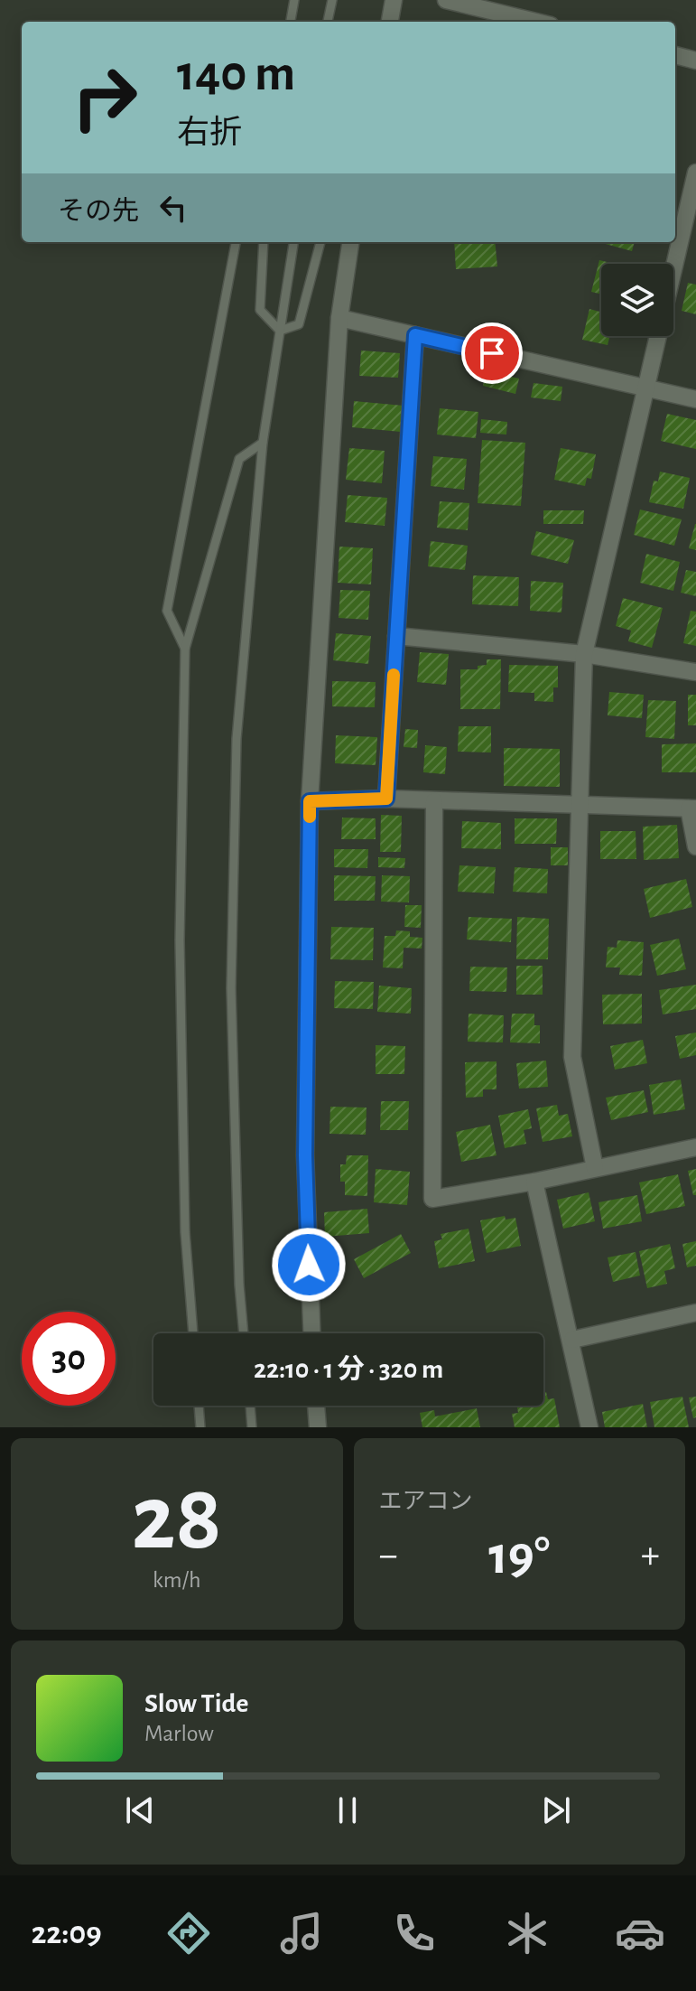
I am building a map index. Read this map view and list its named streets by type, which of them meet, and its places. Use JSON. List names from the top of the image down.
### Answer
{
  "page": {
    "turn": ["140 m", "右折"],
    "then": "その先",
    "limit": "30",
    "trip": "22:10 · 1 分 · 320 m",
    "tile": [
      ["28", "km/h"],
      "エアコン"
    ],
    "heat": ["−", "19°", "+"],
    "song": ["Slow Tide", "Marlow"],
    "tabs": "22:09"
  }
}
